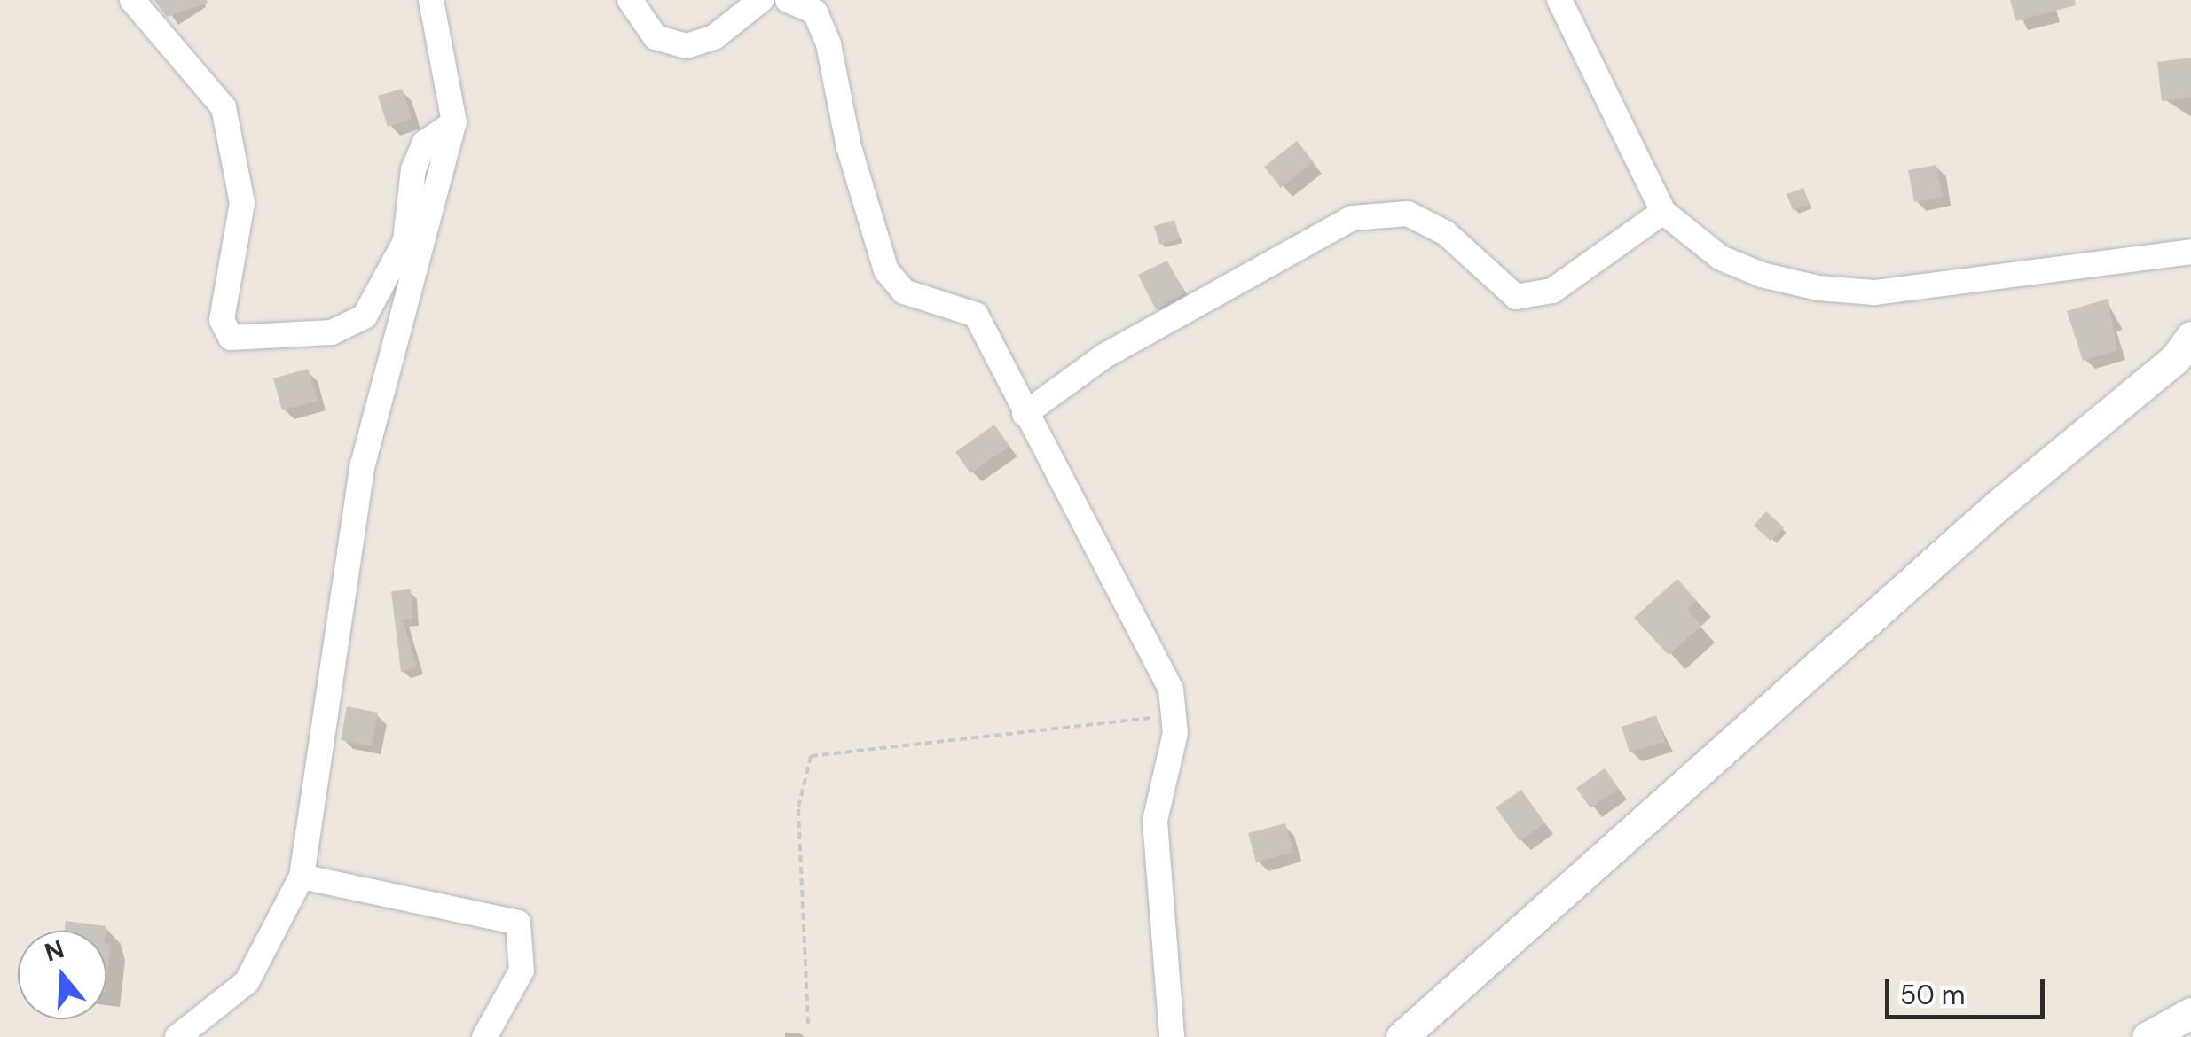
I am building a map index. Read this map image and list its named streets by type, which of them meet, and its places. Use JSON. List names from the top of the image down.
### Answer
{
  "scale_bar": "50 m",
  "north": "top"
}
